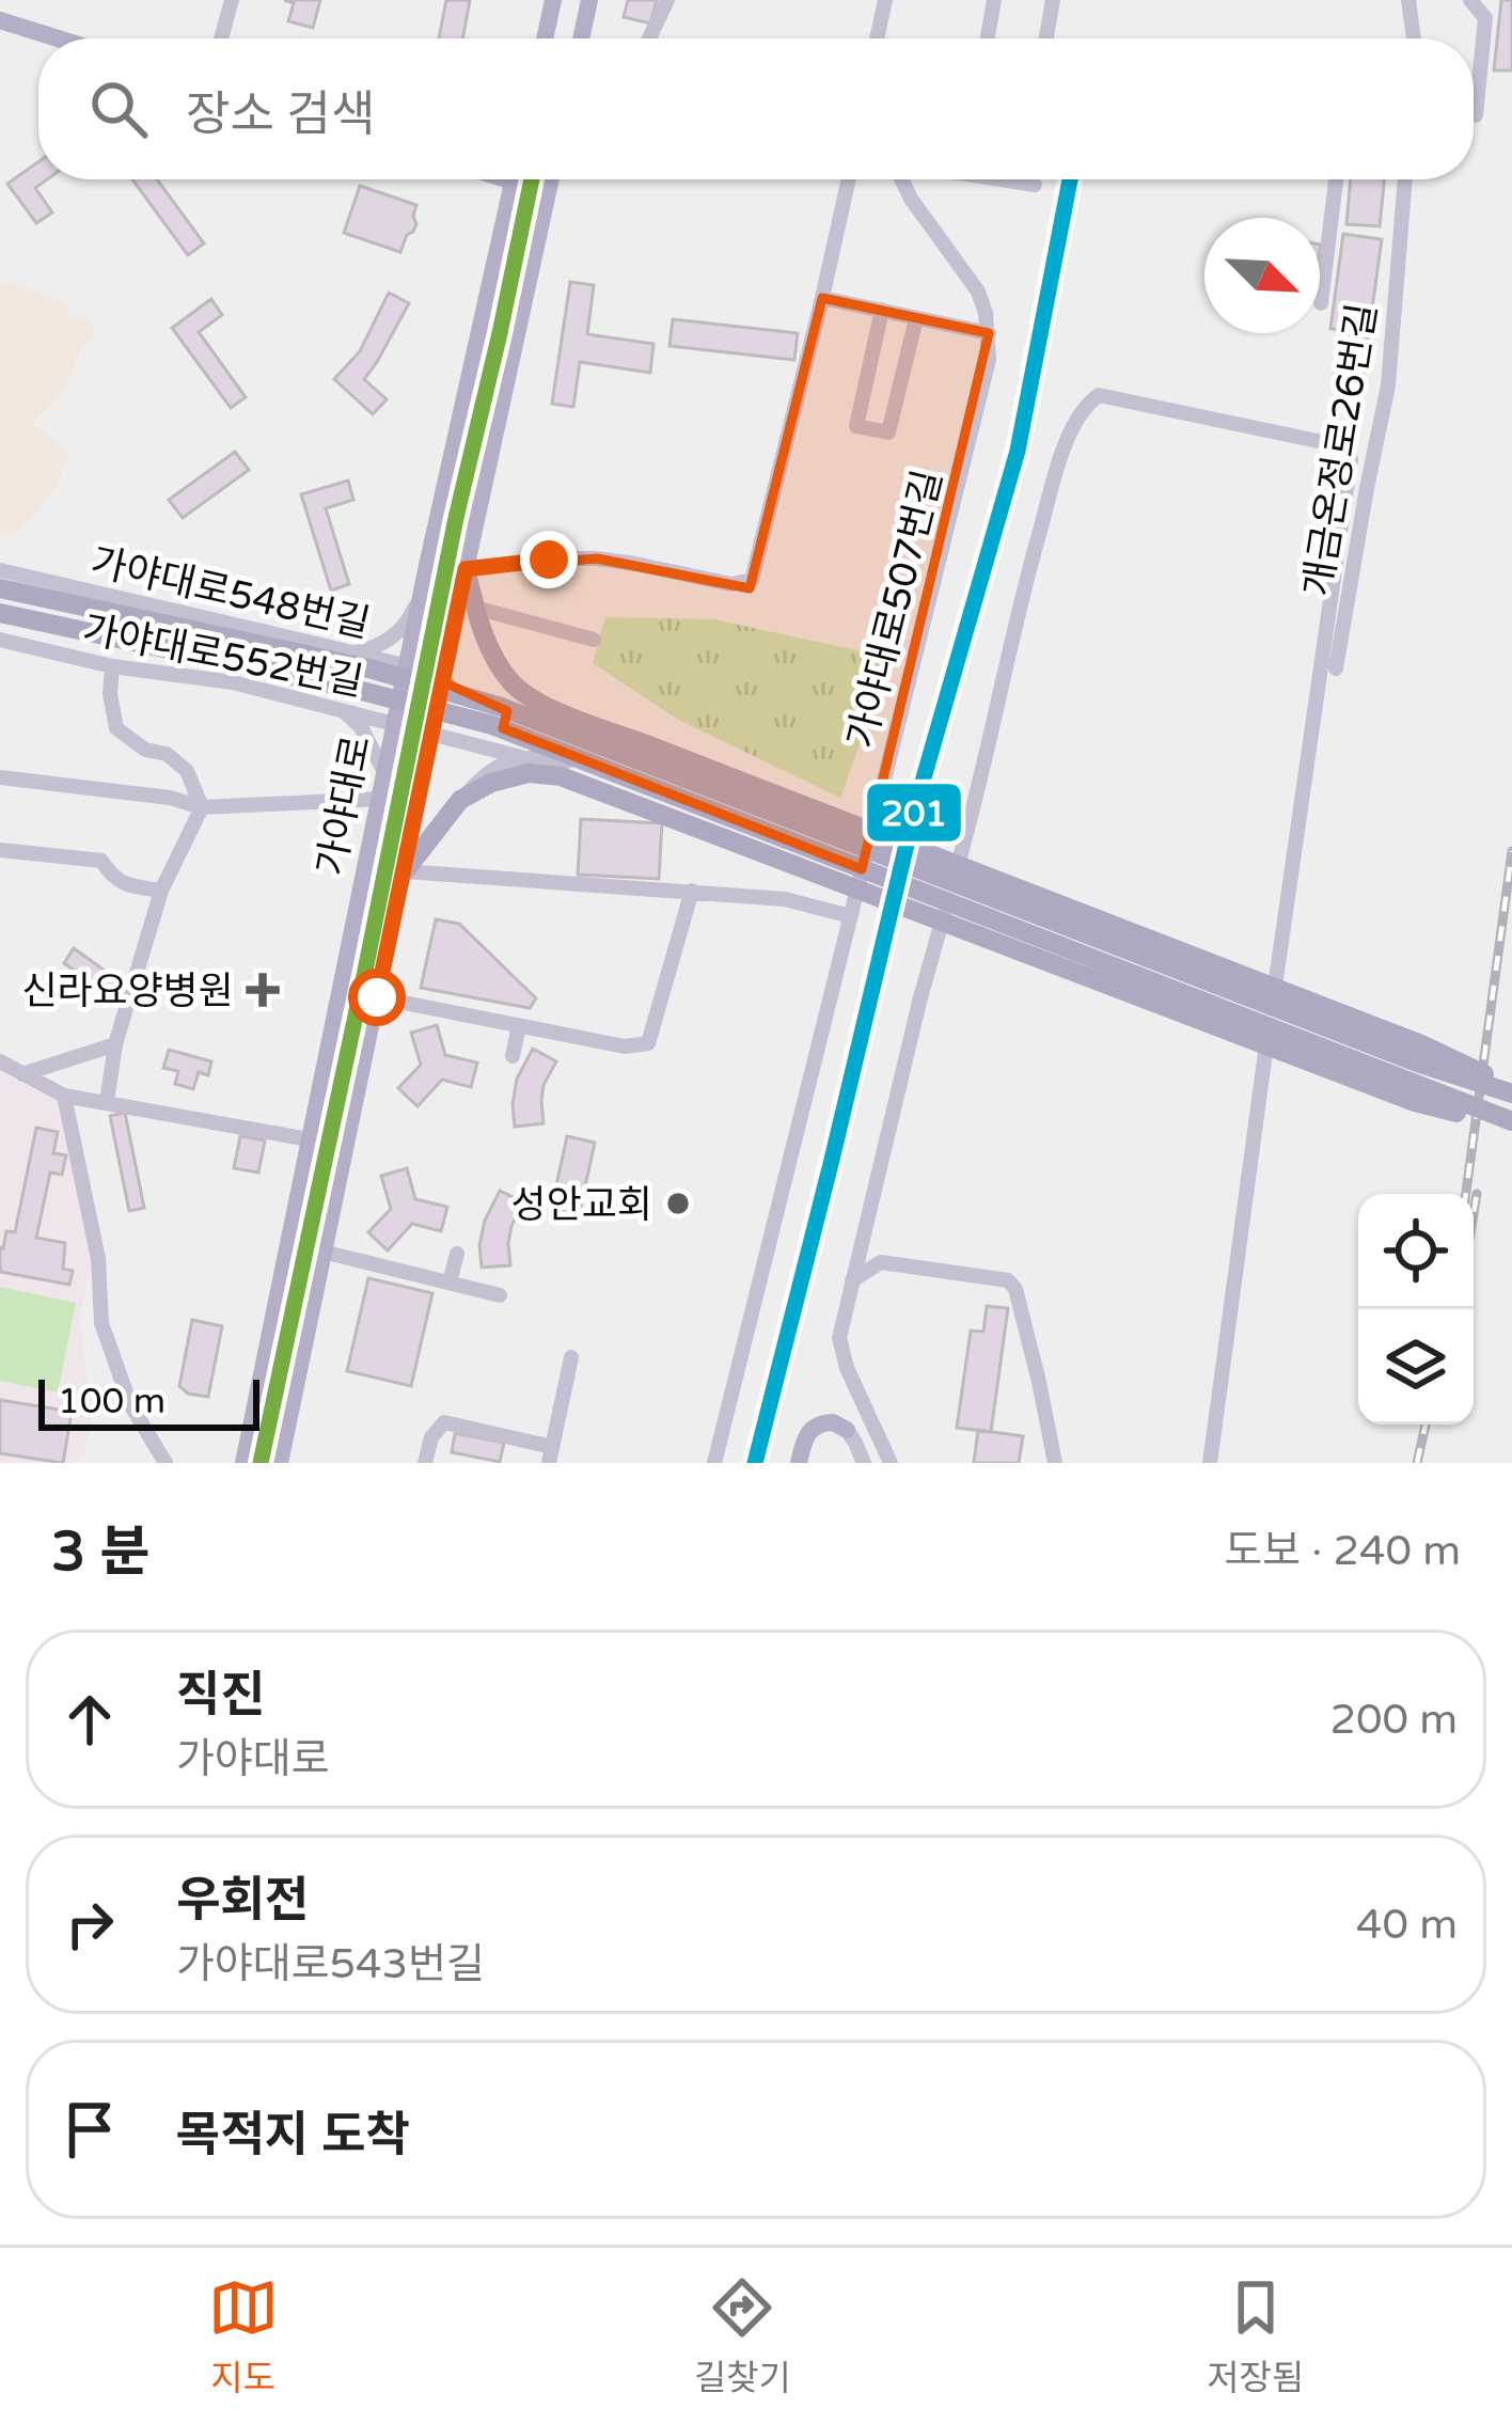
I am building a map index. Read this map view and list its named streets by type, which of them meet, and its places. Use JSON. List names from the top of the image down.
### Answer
{
  "streets": {
    "main road": ["가야대로"],
    "street": [
      "개금온정로26번길",
      "가야대로548번길",
      "가야대로507번길",
      "가야대로552번길"
    ]
  },
  "crossings": [
    ["가야대로548번길", "가야대로552번길"],
    ["가야대로548번길", "가야대로"],
    ["가야대로552번길", "가야대로"]
  ],
  "places": {
    "health": ["신라요양병원"],
    "other": ["성안교회"]
  },
  "lines": ["transit line 201"],
  "scale_bar": "100 m",
  "north": "bottom right",
  "page": {
    "search": "장소 검색",
    "scale": "100 m",
    "heading": ["3 분", "도보 · 240 m"],
    "list": [
      ["직진", "가야대로", "200 m"],
      ["우회전", "가야대로543번길", "40 m"],
      "목적지 도착"
    ],
    "nav": ["지도", "길찾기", "저장됨"]
  }
}
